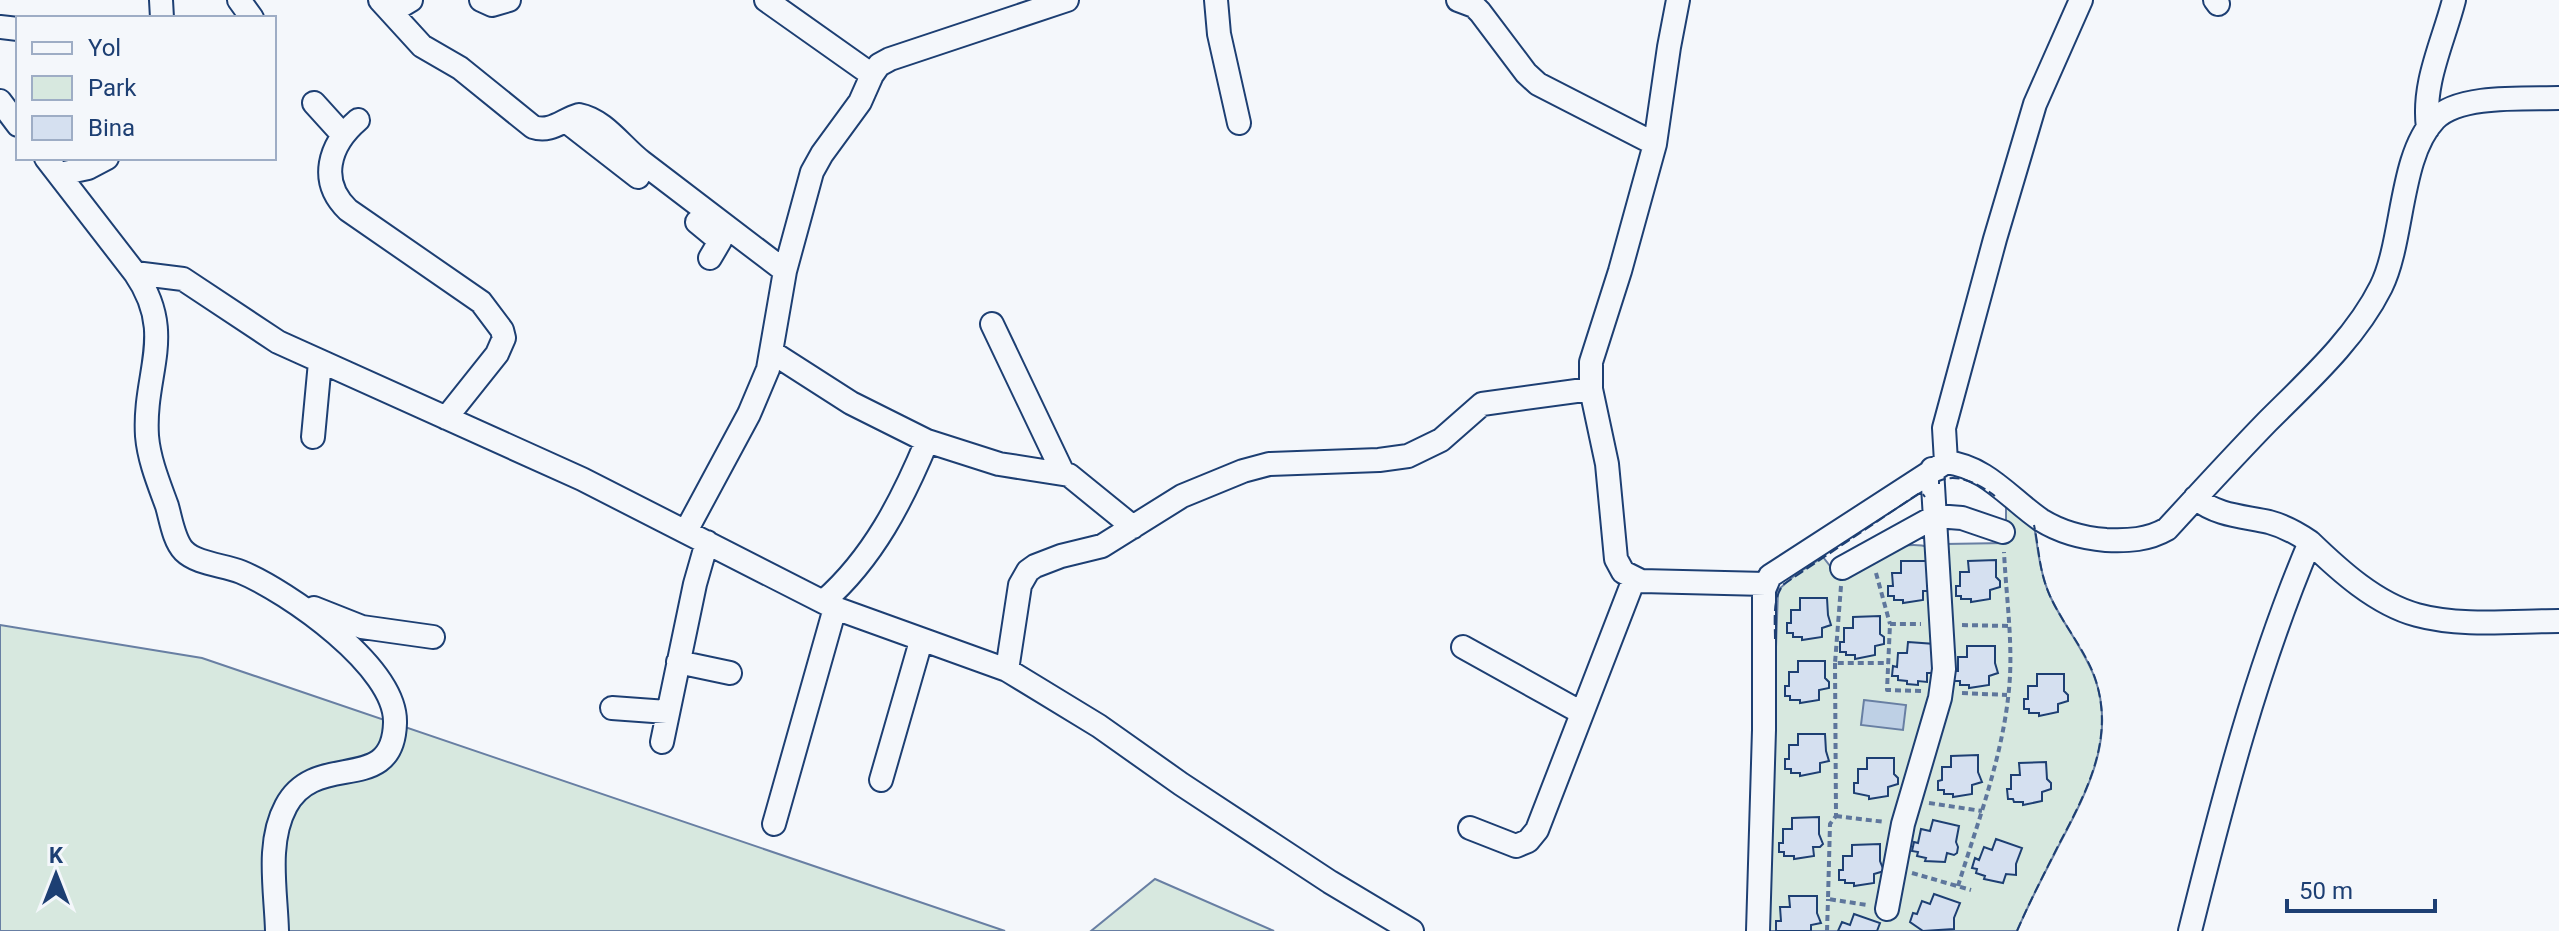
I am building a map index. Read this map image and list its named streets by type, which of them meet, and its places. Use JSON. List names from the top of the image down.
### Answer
{
  "legend": ["Yol", "Park", "Bina"],
  "scale_bar": "50 m",
  "north": "top"
}
